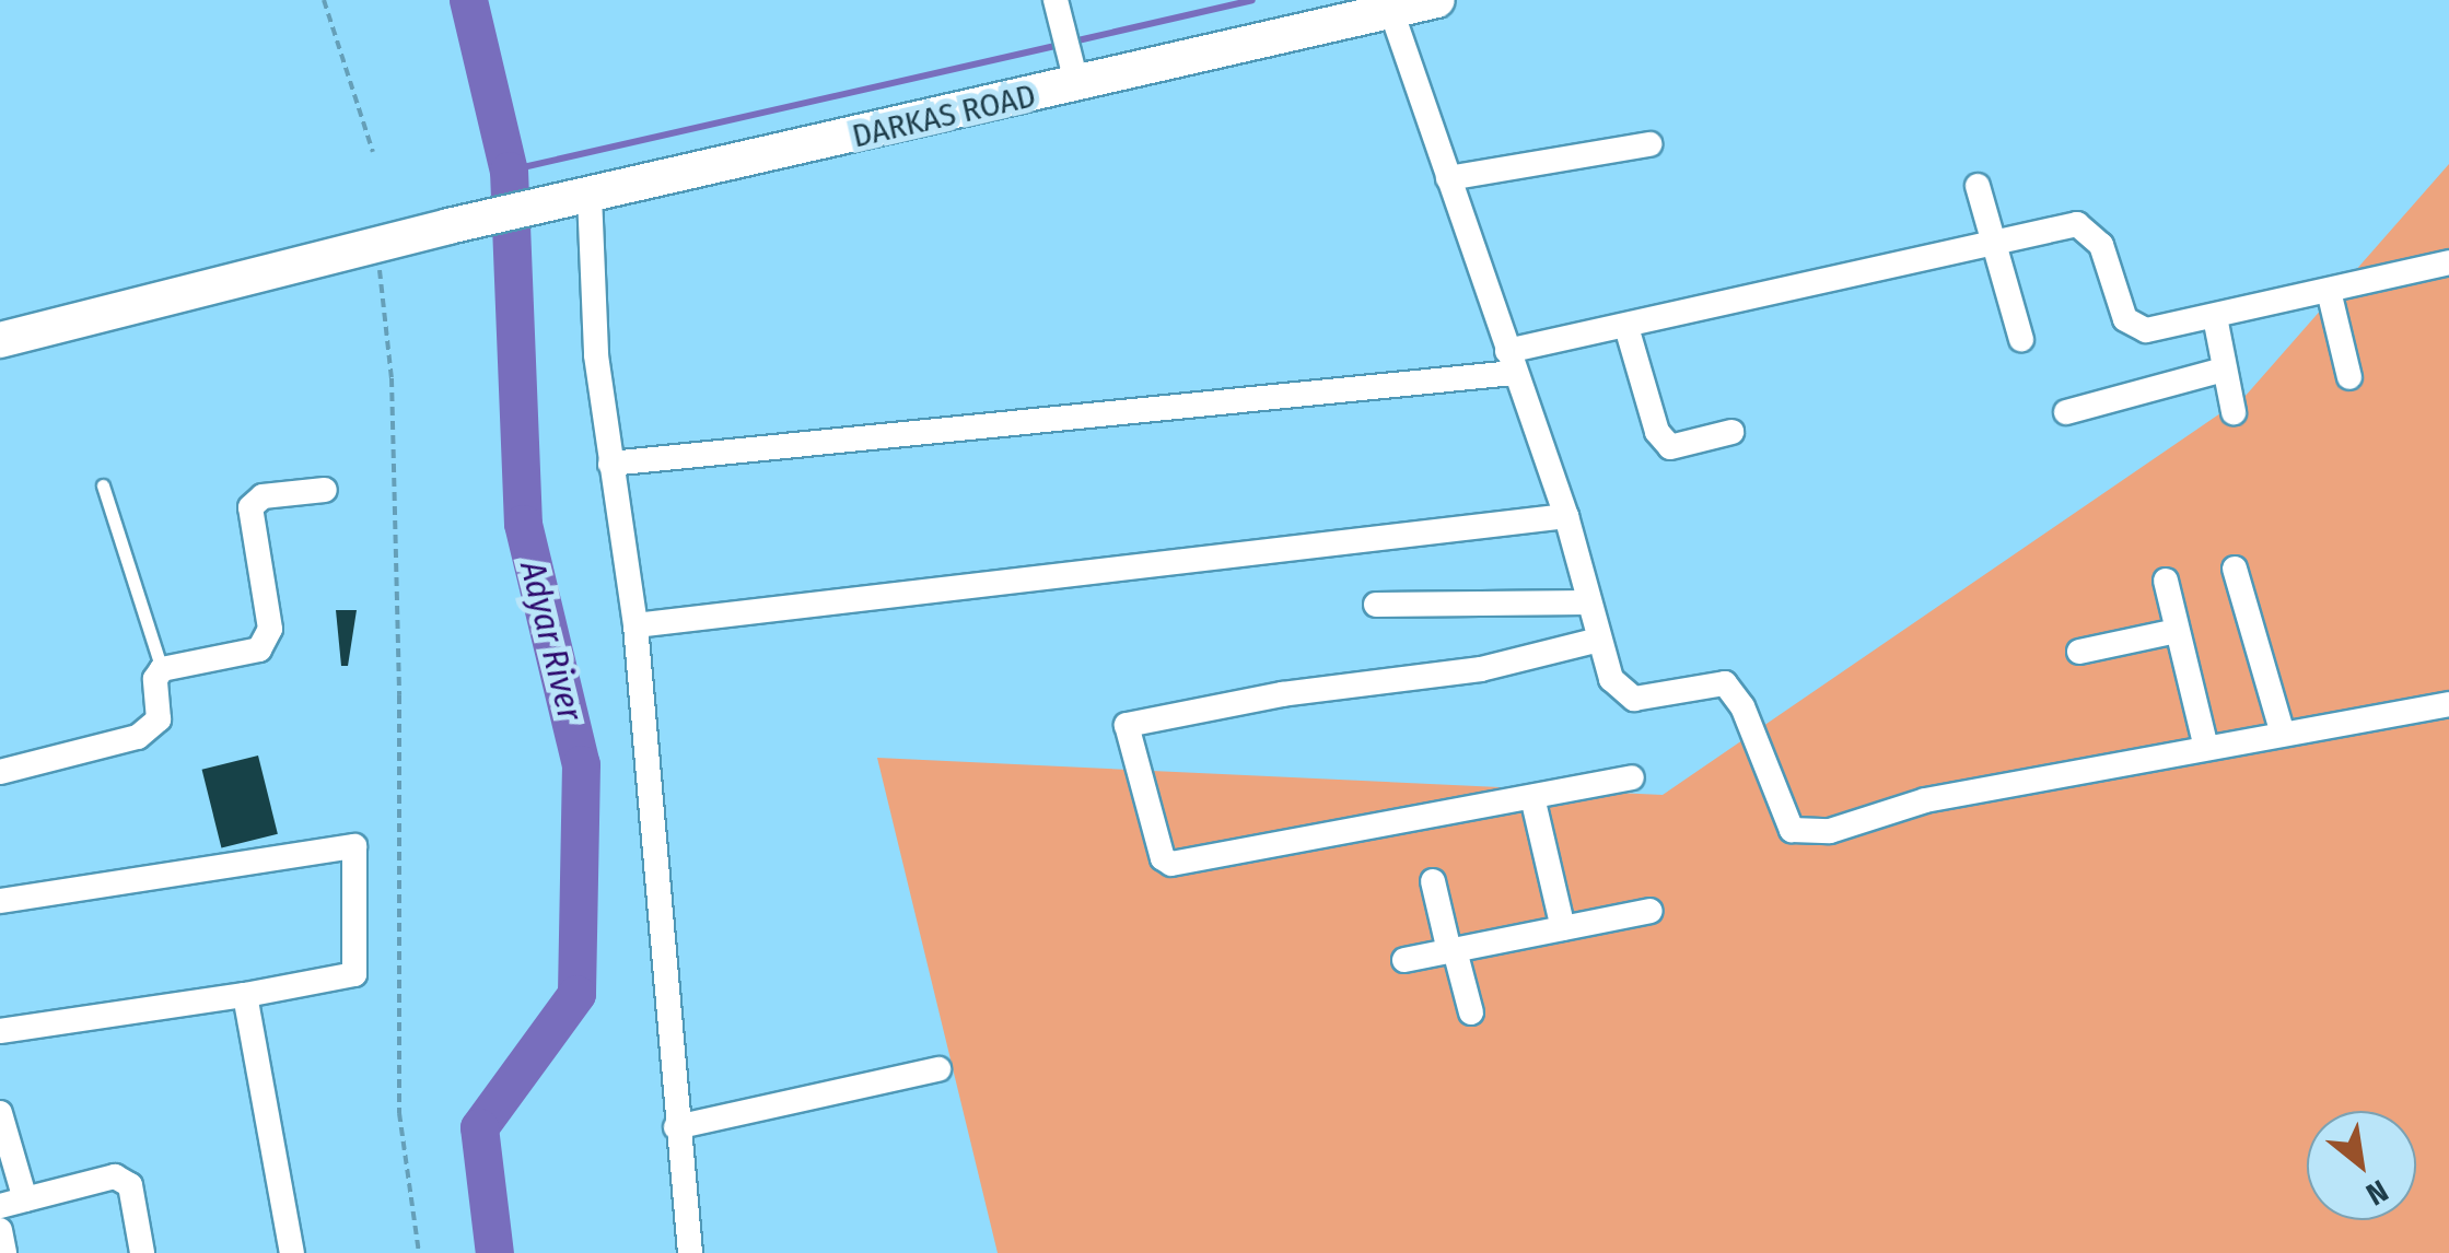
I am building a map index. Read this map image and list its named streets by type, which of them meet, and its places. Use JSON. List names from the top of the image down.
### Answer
{
  "streets": {
    "main road": ["DARKAS ROAD"]
  },
  "water": ["Adyar River"],
  "north": "bottom right"
}
